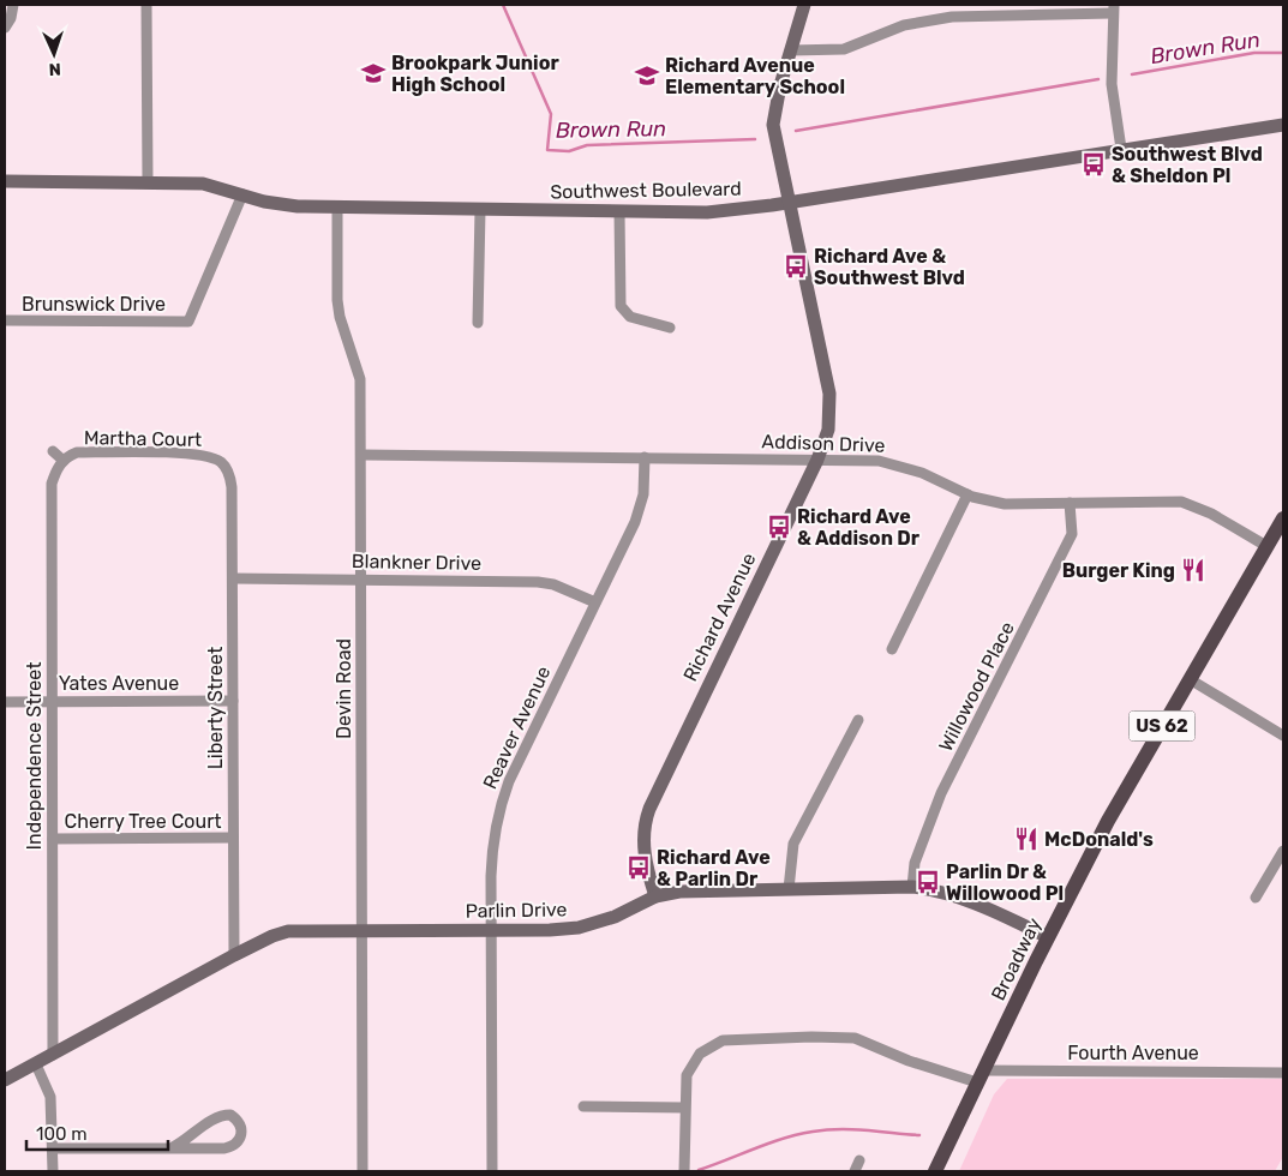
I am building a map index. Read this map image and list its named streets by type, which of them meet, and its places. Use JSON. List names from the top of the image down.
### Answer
{
  "streets": {
    "main road": ["US 62", "Broadway"],
    "street": [
      "Southwest Boulevard",
      "Brunswick Drive",
      "Martha Court",
      "Addison Drive",
      "Blankner Drive",
      "Richard Avenue",
      "Yates Avenue",
      "Willowood Place",
      "Devin Road",
      "Liberty Street",
      "Reaver Avenue",
      "Independence Street",
      "Cherry Tree Court",
      "Parlin Drive",
      "Fourth Avenue"
    ]
  },
  "crossings": [
    ["Southwest Boulevard", "Brunswick Drive"],
    ["Southwest Boulevard", "Richard Avenue"],
    ["Southwest Boulevard", "Devin Road"],
    ["Martha Court", "Liberty Street"],
    ["Martha Court", "Independence Street"],
    ["Addison Drive", "Richard Avenue"],
    ["Addison Drive", "Willowood Place"],
    ["Addison Drive", "Devin Road"],
    ["Addison Drive", "Reaver Avenue"],
    ["Addison Drive", "Broadway"],
    ["Blankner Drive", "Devin Road"],
    ["Blankner Drive", "Liberty Street"],
    ["Blankner Drive", "Reaver Avenue"],
    ["Richard Avenue", "Parlin Drive"],
    ["Yates Avenue", "Liberty Street"],
    ["Yates Avenue", "Independence Street"],
    ["Willowood Place", "Parlin Drive"],
    ["Devin Road", "Parlin Drive"],
    ["Liberty Street", "Cherry Tree Court"],
    ["Liberty Street", "Parlin Drive"],
    ["Reaver Avenue", "Parlin Drive"],
    ["Independence Street", "Cherry Tree Court"],
    ["Independence Street", "Parlin Drive"],
    ["Parlin Drive", "Broadway"],
    ["Broadway", "Fourth Avenue"]
  ],
  "water": ["Brown Run"],
  "places": {
    "school or university": ["Brookpark Junior High School", "Richard Avenue Elementary School"],
    "bus stop": [
      "Southwest Blvd & Sheldon Pl",
      "Richard Ave & Southwest Blvd",
      "Richard Ave & Addison Dr",
      "Richard Ave & Parlin Dr",
      "Parlin Dr & Willowood Pl"
    ],
    "restaurant": ["Burger King", "McDonald's"]
  },
  "scale_bar": "100 m",
  "north": "bottom"
}
